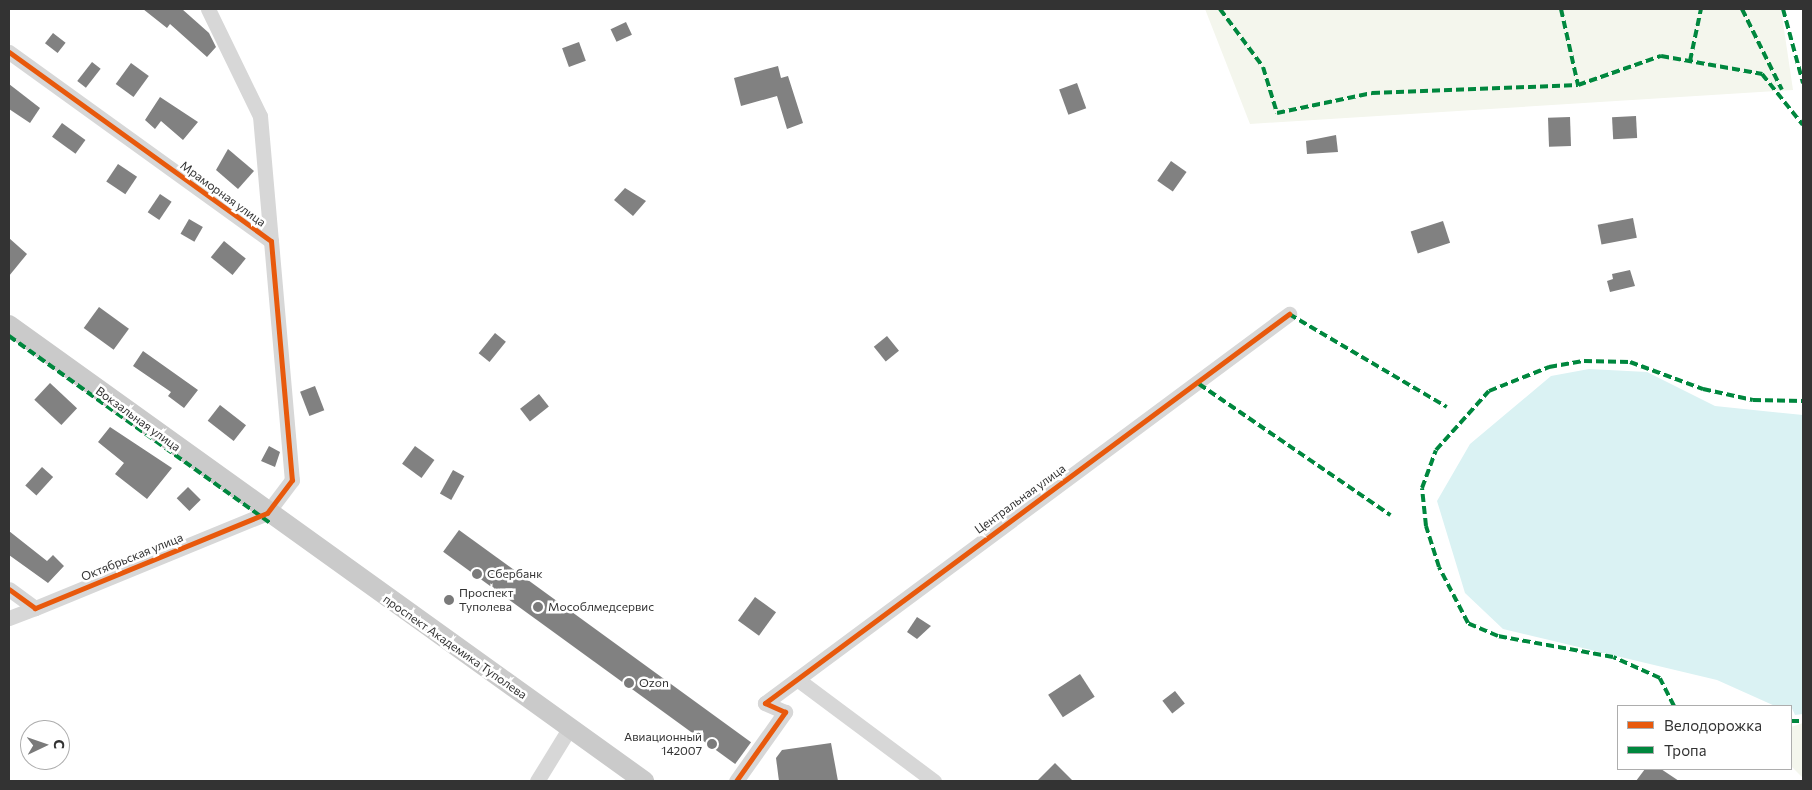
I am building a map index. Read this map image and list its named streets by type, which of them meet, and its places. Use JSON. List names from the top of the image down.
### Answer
{
  "streets": {
    "main road": ["Вокзальная улица", "проспект Академика Туполева"],
    "street": ["Мраморная улица", "Центральная улица", "Октябрьская улица"]
  },
  "crossings": [
    ["Мраморная улица", "Вокзальная улица"],
    ["Мраморная улица", "Октябрьская улица"],
    ["Мраморная улица", "проспект Академика Туполева"],
    ["Вокзальная улица", "Октябрьская улица"],
    ["Вокзальная улица", "проспект Академика Туполева"],
    ["Октябрьская улица", "проспект Академика Туполева"]
  ],
  "places": [
    "Сбербанк",
    "Проспект Туполева",
    "Мособлмедсервис",
    "Ozon",
    "Авиационный 142007"
  ],
  "legend": ["Велодорожка", "Тропа"],
  "north": "right"
}
